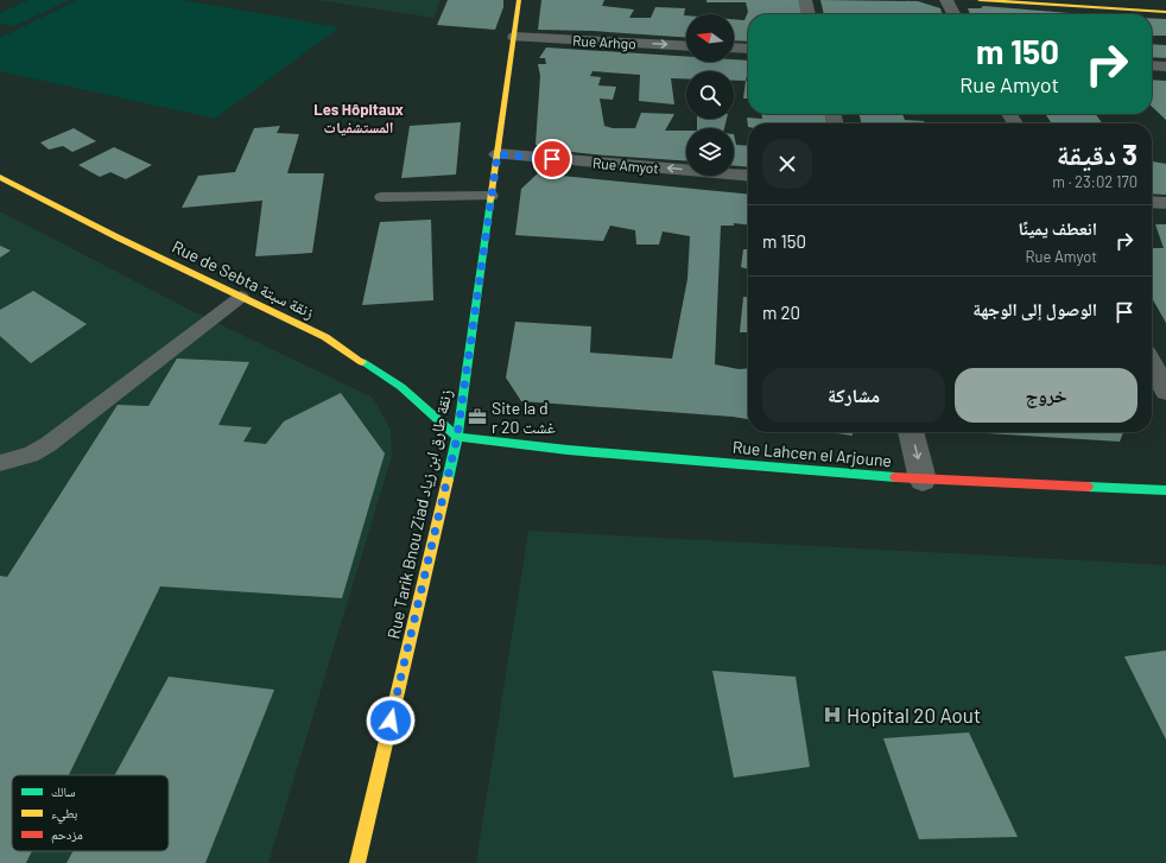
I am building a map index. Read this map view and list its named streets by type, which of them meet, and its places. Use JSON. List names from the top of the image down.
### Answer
{
  "streets": {
    "street": [
      "Rue Arhgo",
      "Rue Amyot",
      "Rue de Sebta زنقة سبتة",
      "Rue Lahcen el Arjoune",
      "Rue Tarik Bnou Ziad زنقة طارق ابن زياد"
    ]
  },
  "crossings": [
    ["Rue Arhgo", "Rue Tarik Bnou Ziad زنقة طارق ابن زياد"],
    ["Rue Amyot", "Rue Tarik Bnou Ziad زنقة طارق ابن زياد"],
    ["Rue de Sebta زنقة سبتة", "Rue Lahcen el Arjoune"],
    ["Rue de Sebta زنقة سبتة", "Rue Tarik Bnou Ziad زنقة طارق ابن زياد"],
    ["Rue Lahcen el Arjoune", "Rue Tarik Bnou Ziad زنقة طارق ابن زياد"]
  ],
  "one_way": ["Rue Arhgo", "Rue Amyot"],
  "districts": ["Les Hôpitaux المستشفيات"],
  "places": {
    "office": ["Site la d r 20 غشت"],
    "hospital": ["Hopital 20 Aout"]
  },
  "legend": ["سالك", "بطيء", "مزدحم"],
  "north": "left",
  "page": {
    "turn": ["150 m", "Rue Amyot"],
    "heading": ["3 دقيقة", "170 m · 23:02"],
    "list": [
      {
        "name": "انعطف يمينًا",
        "note": "Rue Amyot",
        "value": "150 m"
      },
      {
        "name": "الوصول إلى الوجهة",
        "value": "20 m"
      }
    ],
    "buttons": ["خروج", "مشاركة"]
  }
}
